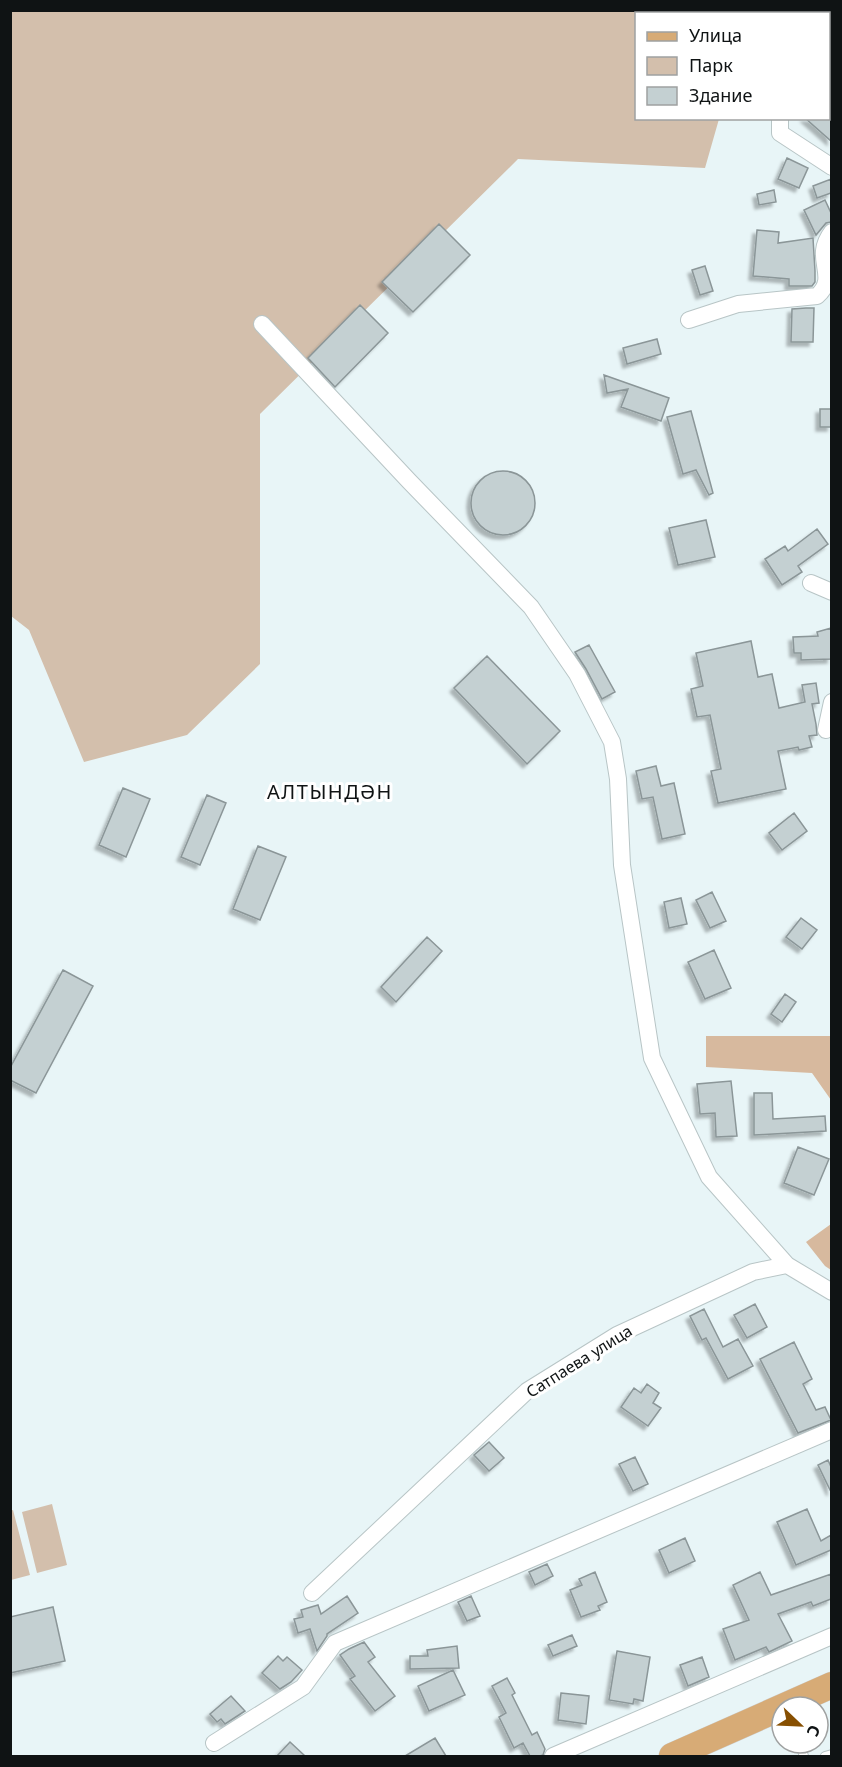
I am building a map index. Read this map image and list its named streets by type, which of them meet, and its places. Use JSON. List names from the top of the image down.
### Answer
{
  "streets": {
    "street": ["Сатпаева улица"]
  },
  "districts": ["АЛТЫНДӘН"],
  "legend": ["Улица", "Парк", "Здание"],
  "north": "bottom right"
}
